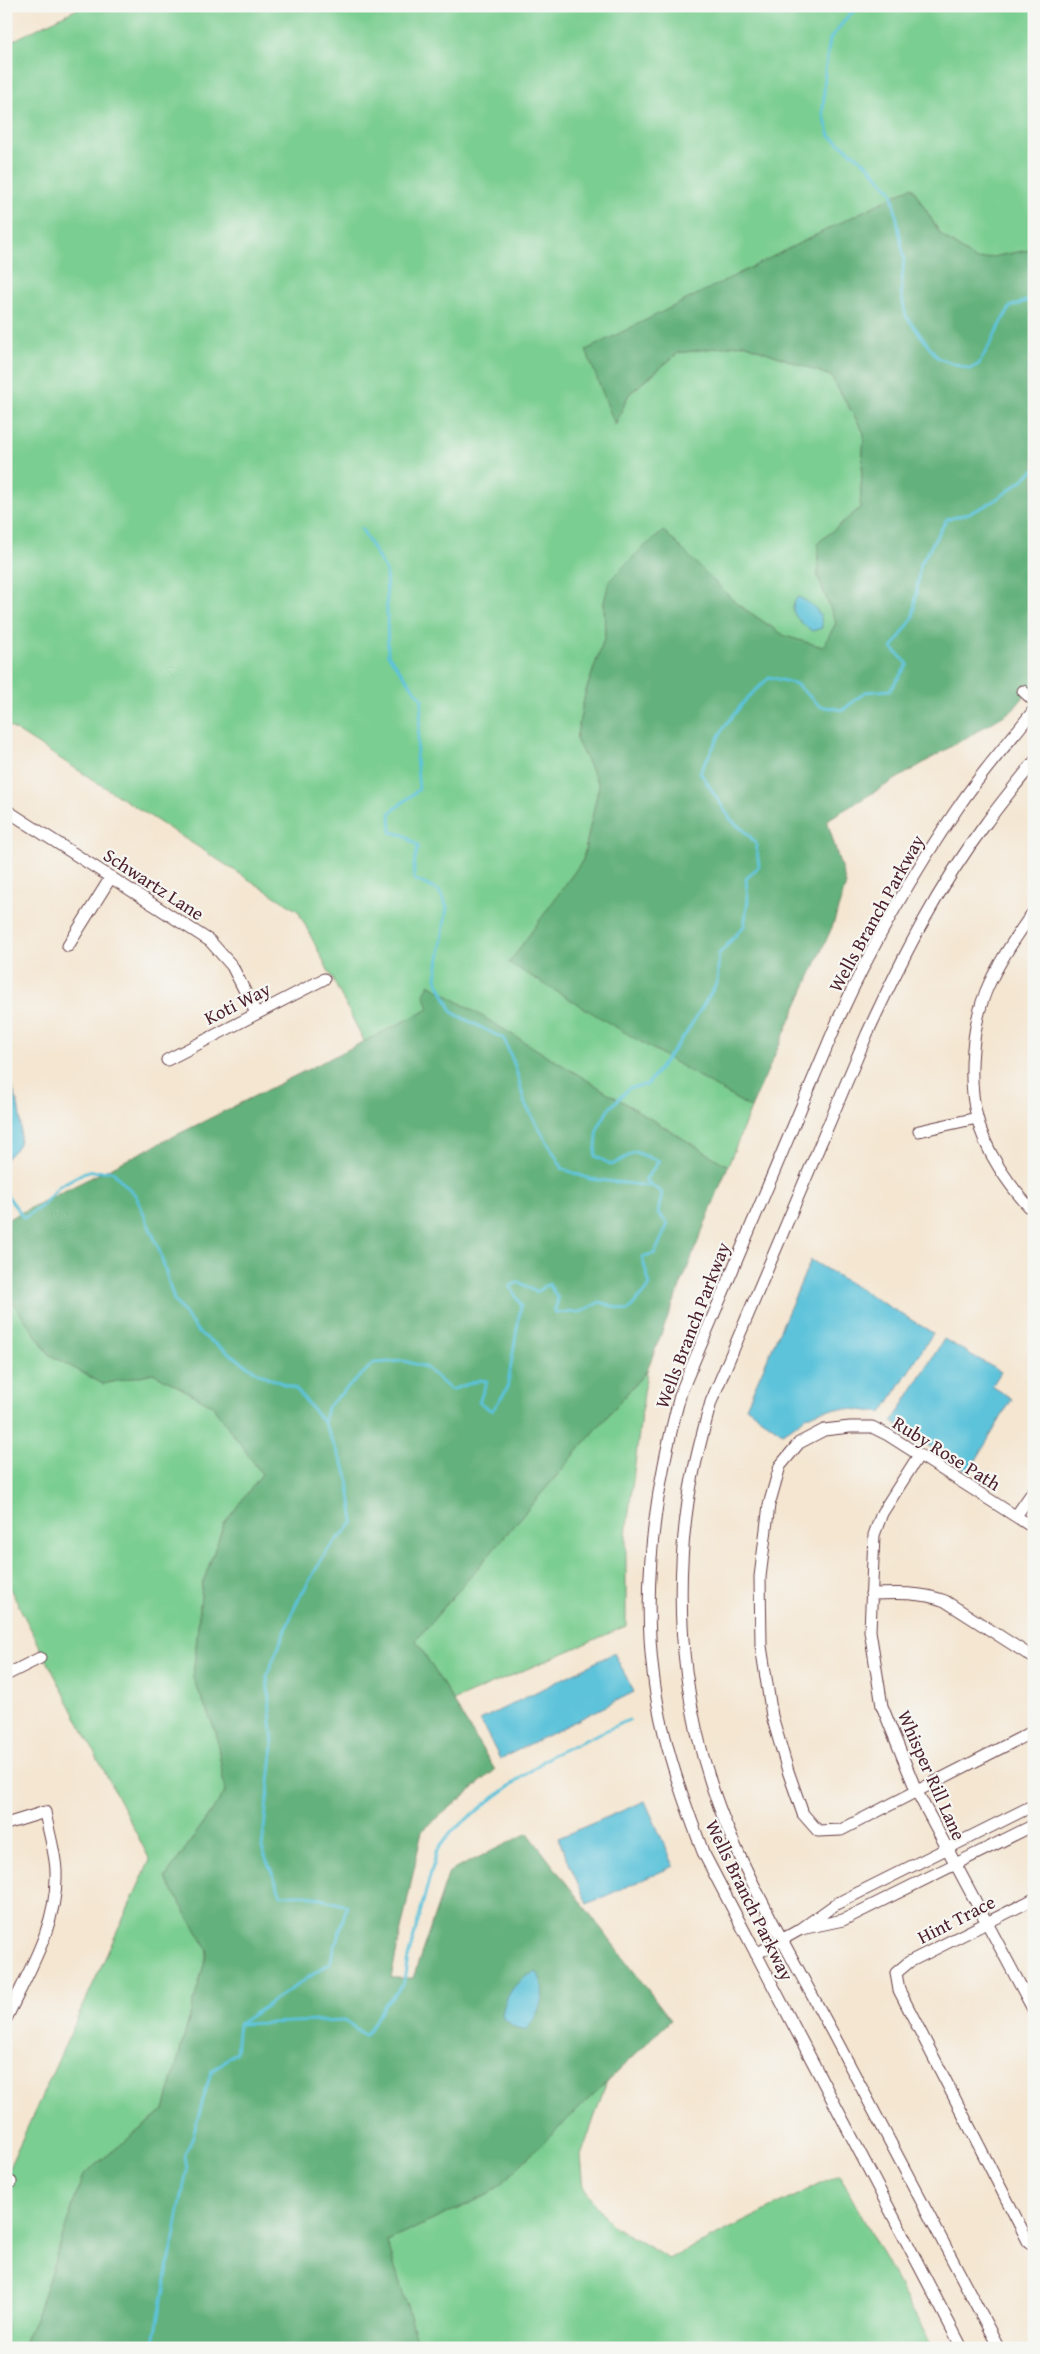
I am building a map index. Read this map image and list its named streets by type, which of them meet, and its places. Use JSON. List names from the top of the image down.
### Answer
{
  "streets": {
    "street": [
      "Schwartz Lane",
      "Wells Branch Parkway",
      "Koti Way",
      "Ruby Rose Path",
      "Whisper Rill Lane",
      "Hint Trace"
    ]
  },
  "crossings": [
    ["Schwartz Lane", "Koti Way"],
    ["Ruby Rose Path", "Whisper Rill Lane"],
    ["Whisper Rill Lane", "Hint Trace"]
  ]
}
